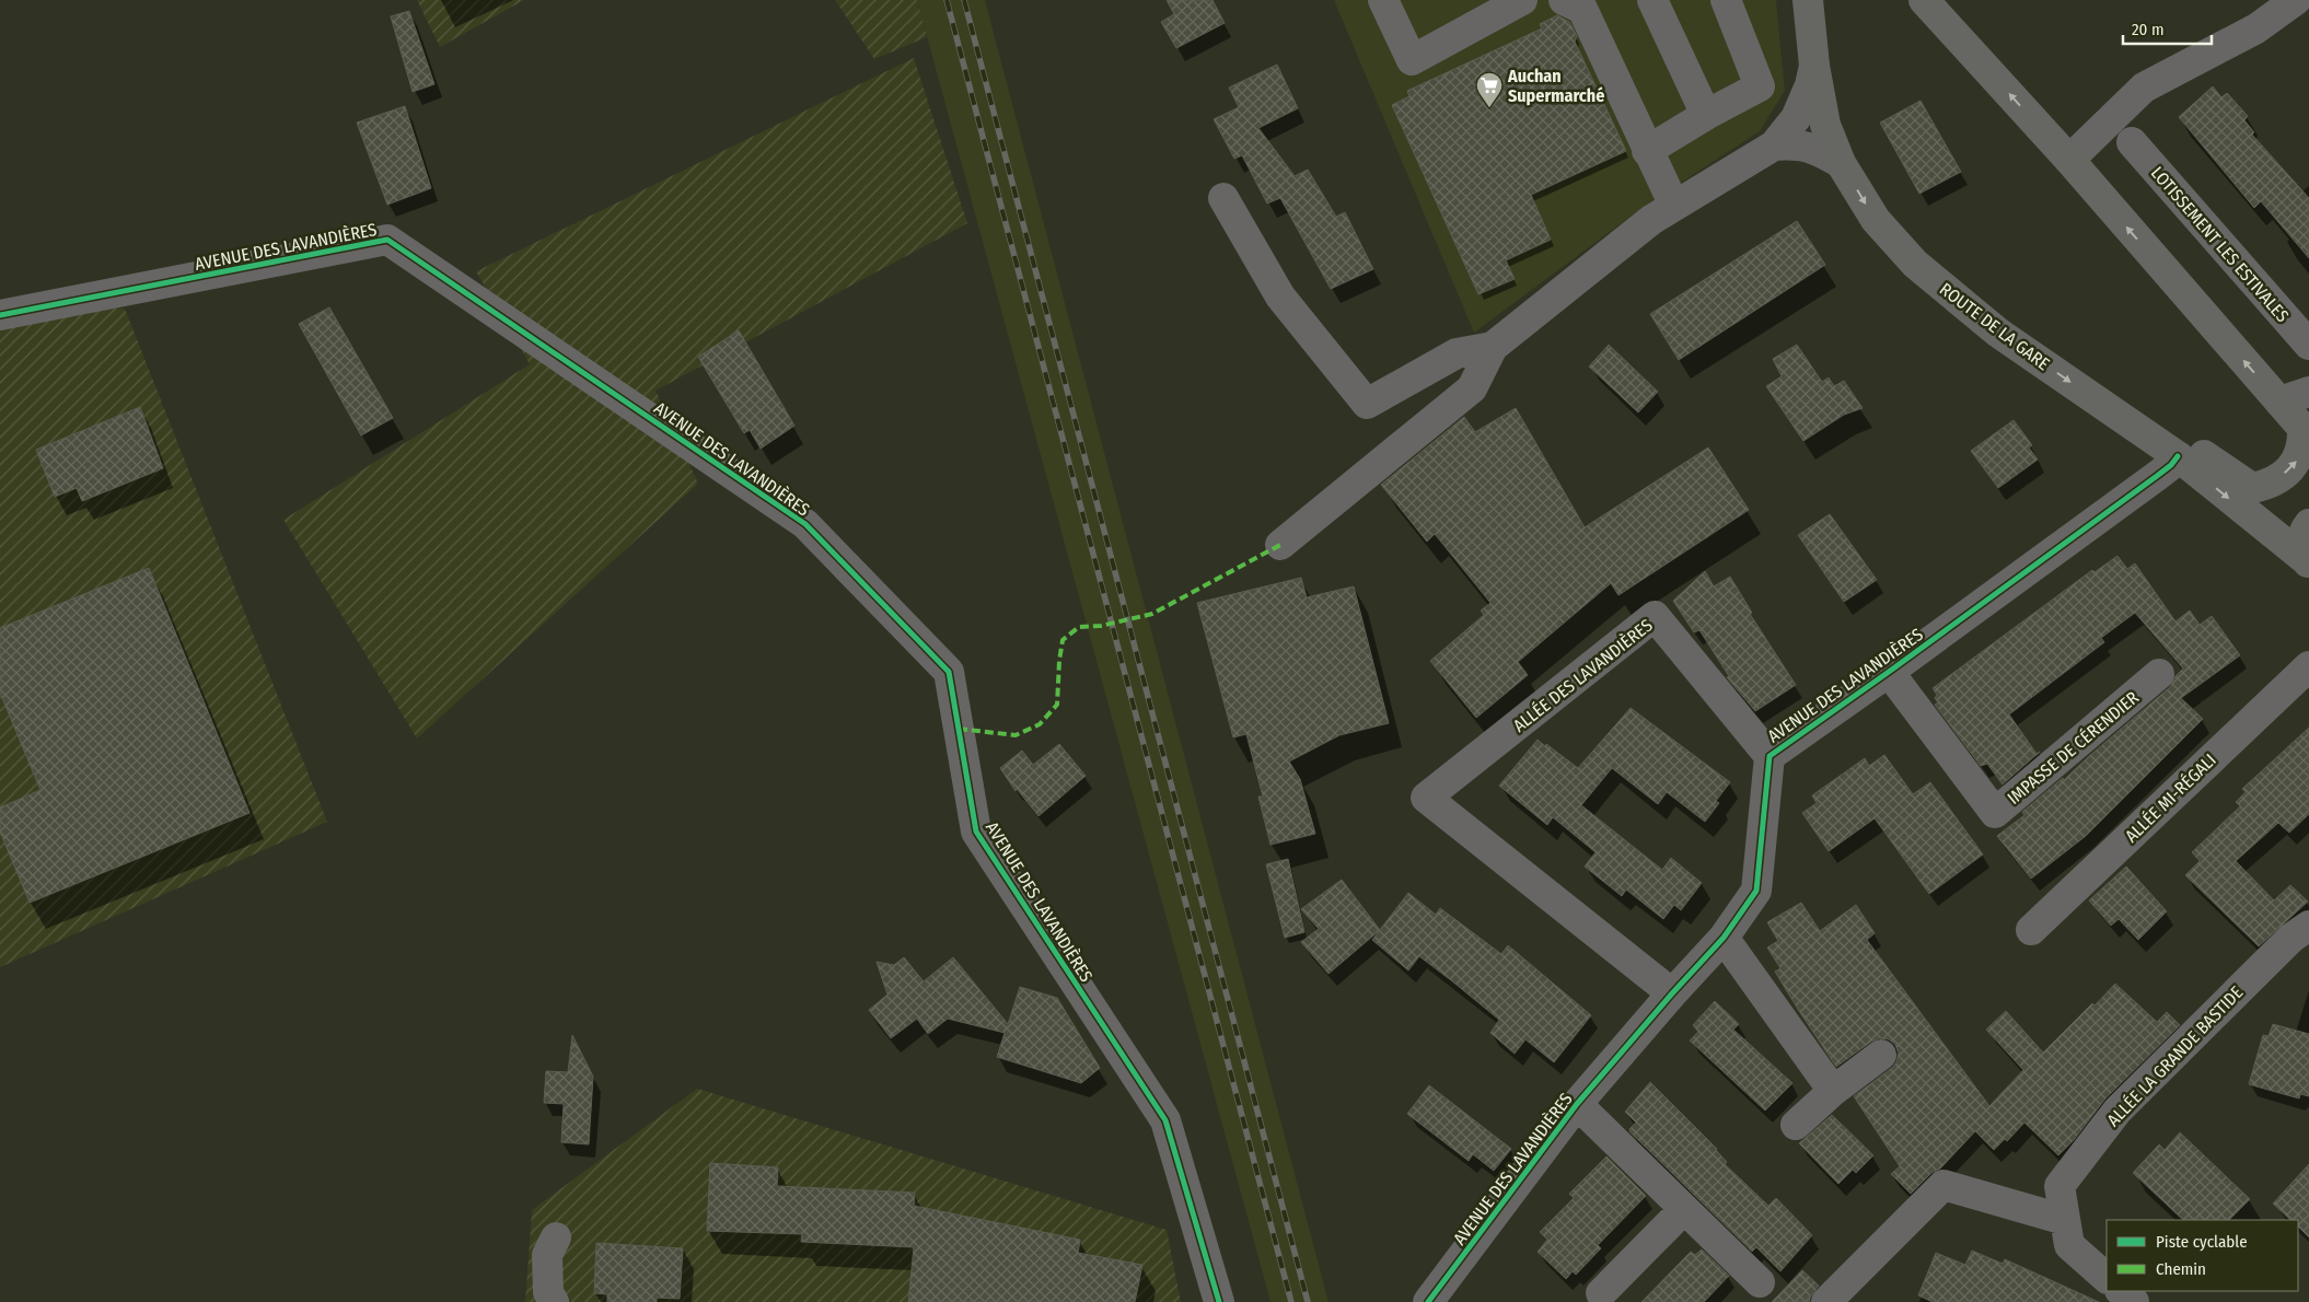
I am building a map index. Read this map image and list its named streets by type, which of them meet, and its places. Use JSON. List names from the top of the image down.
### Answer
{
  "streets": {
    "main road": ["ROUTE DE LA GARE"],
    "street": [
      "LOTISSEMENT LES ESTIVALES",
      "AVENUE DES LAVANDIÈRES",
      "ALLÉE DES LAVANDIÈRES",
      "IMPASSE DE CÉRENDIER",
      "ALLÉE MI-RÉGALI",
      "ALLÉE LA GRANDE BASTIDE"
    ]
  },
  "crossings": [
    ["AVENUE DES LAVANDIÈRES", "ROUTE DE LA GARE"],
    ["AVENUE DES LAVANDIÈRES", "ALLÉE DES LAVANDIÈRES"],
    ["AVENUE DES LAVANDIÈRES", "IMPASSE DE CÉRENDIER"]
  ],
  "places": {
    "supermarket": ["Auchan Supermarché"]
  },
  "legend": ["Piste cyclable", "Chemin"],
  "scale_bar": "20 m"
}
